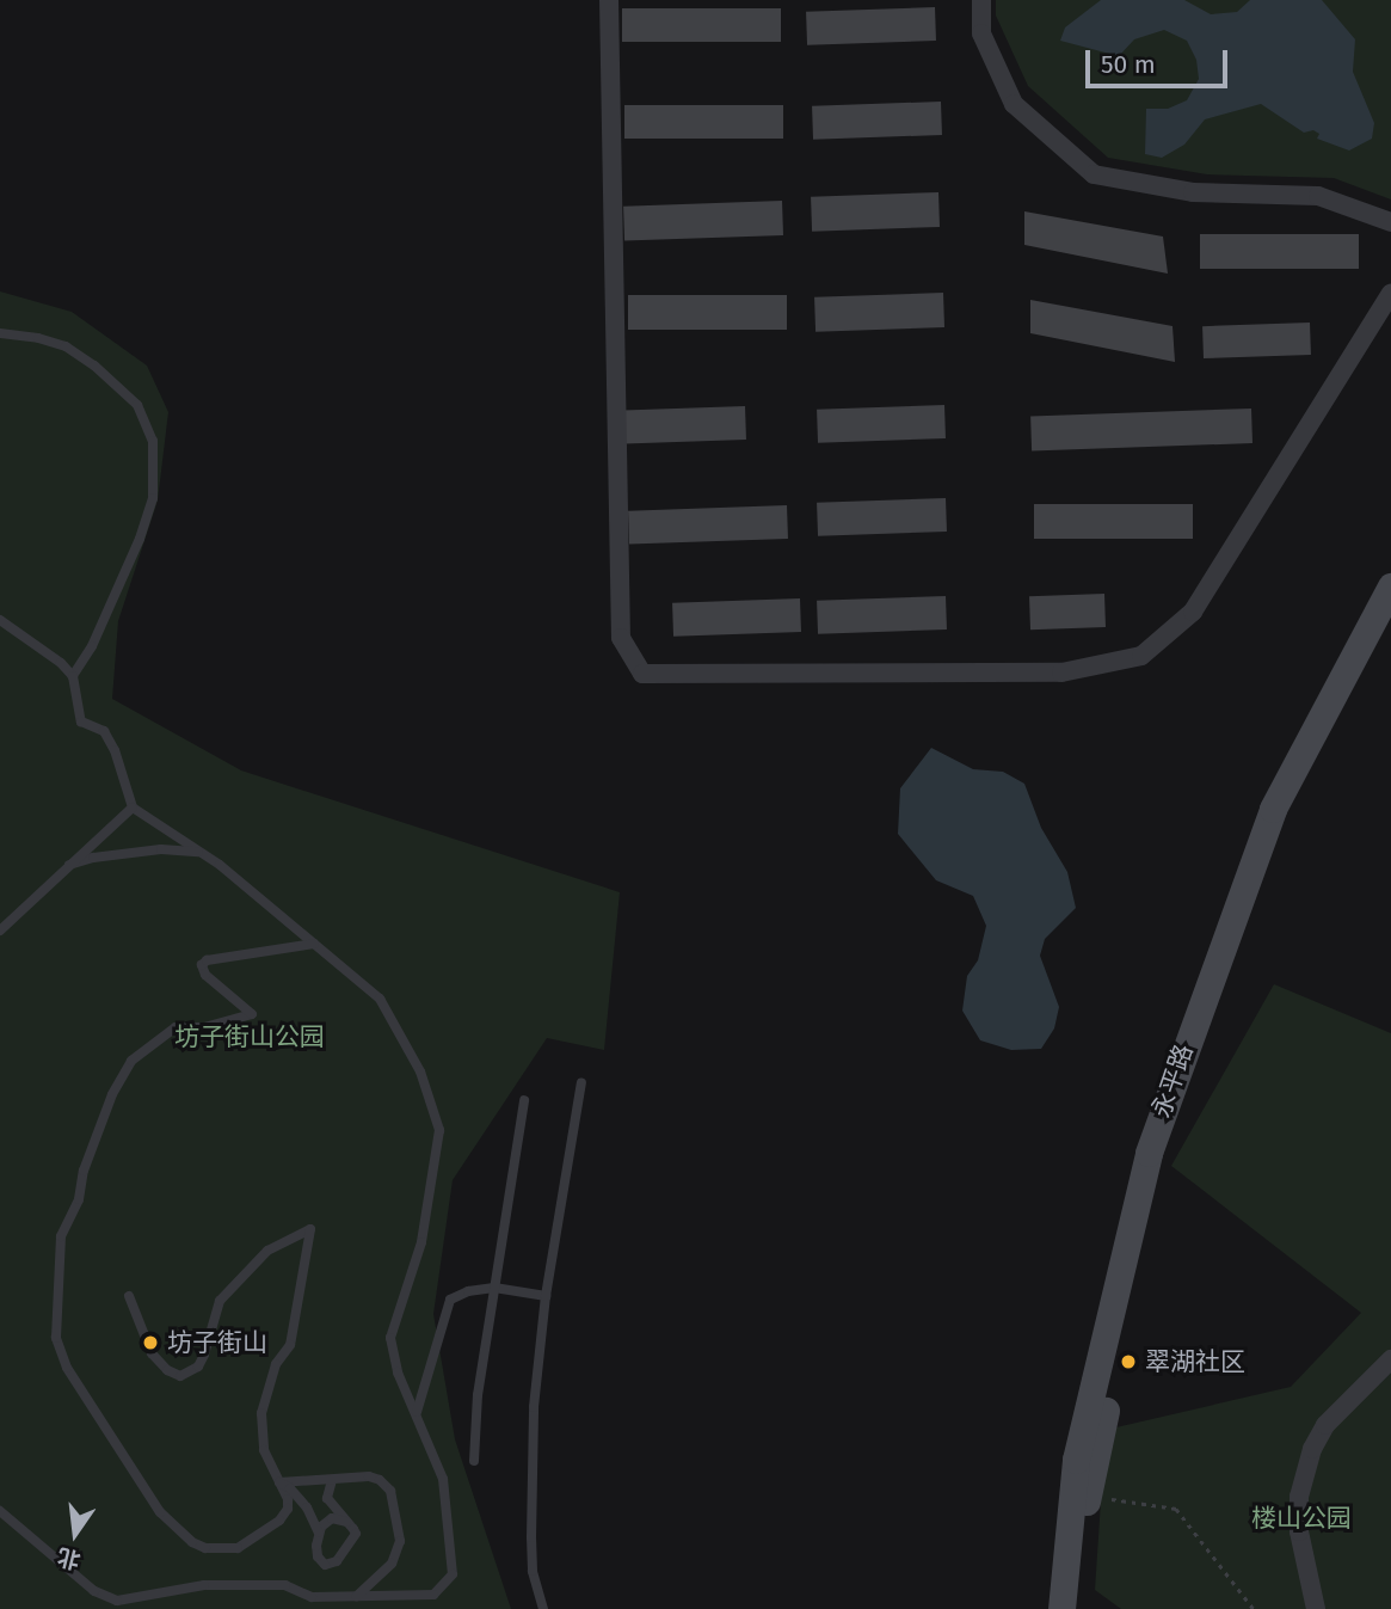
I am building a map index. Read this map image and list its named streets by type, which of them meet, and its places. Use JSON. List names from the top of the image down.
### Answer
{
  "streets": {
    "main road": ["永平路"]
  },
  "parks": ["坊子街山公园", "楼山公园"],
  "places": ["坊子街山", "翠湖社区"],
  "scale_bar": "50 m",
  "north": "bottom"
}
